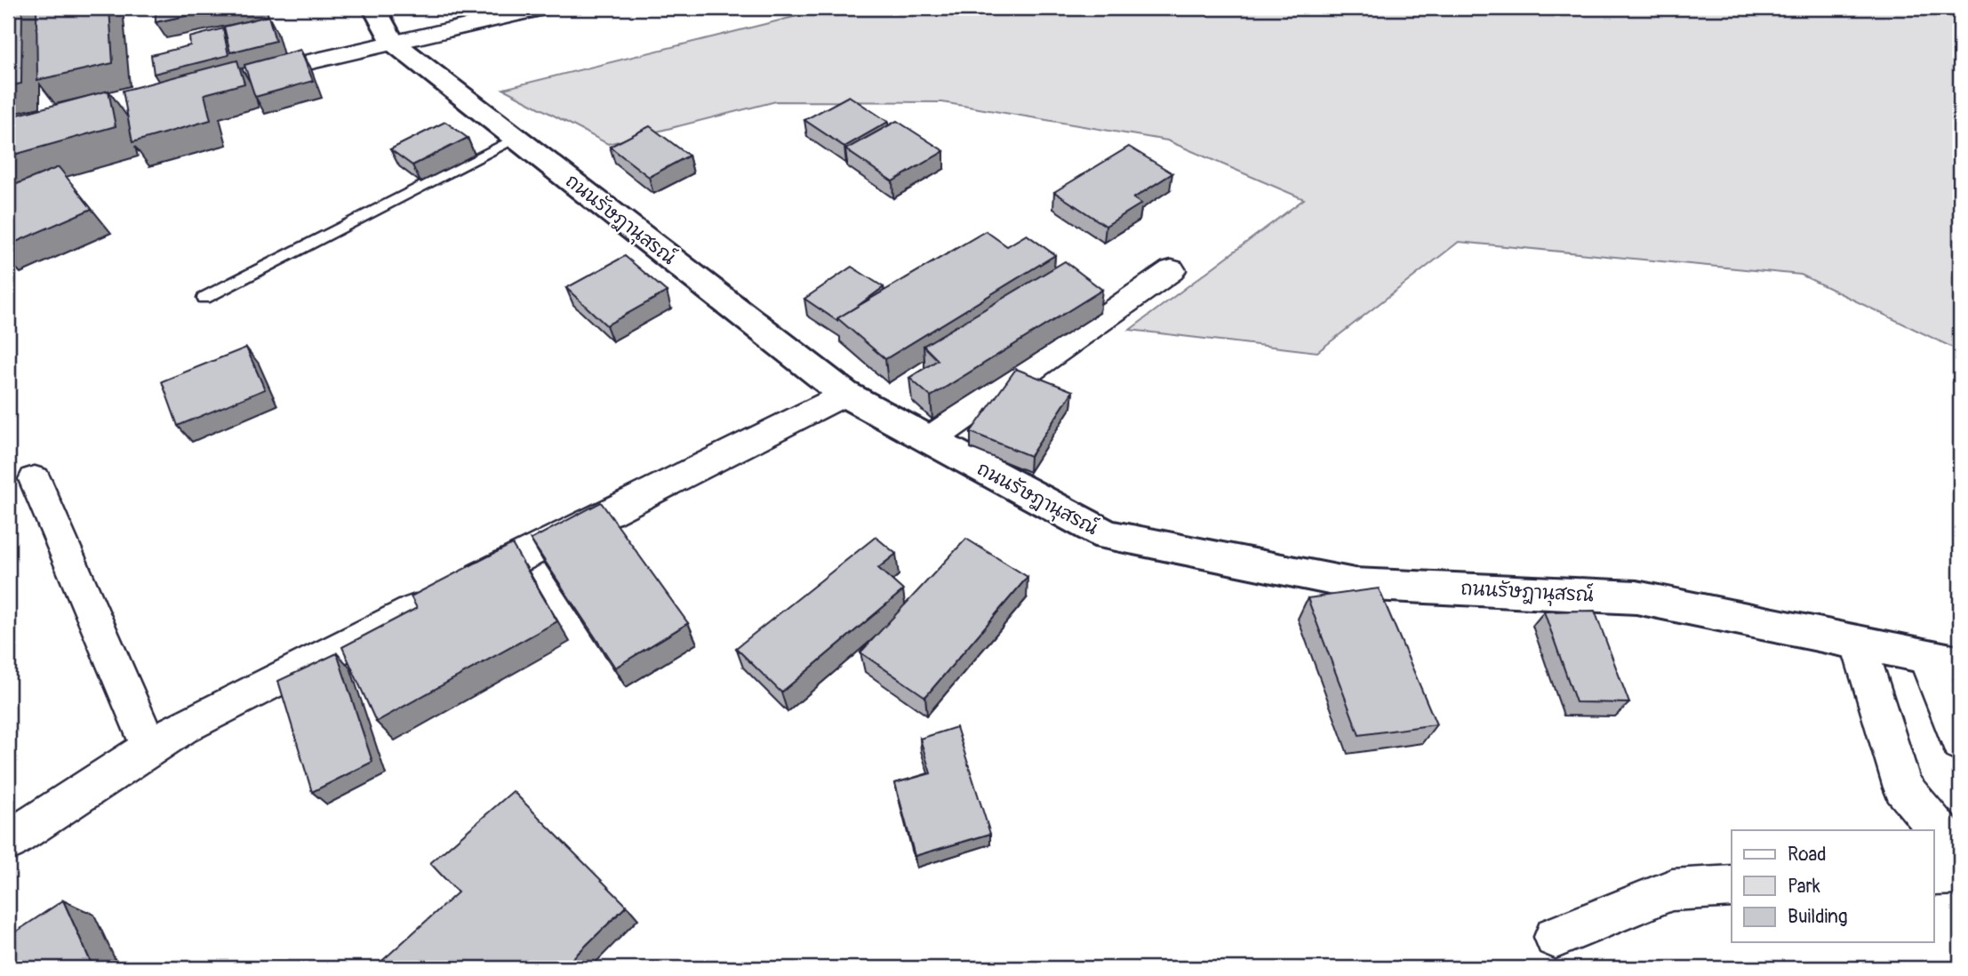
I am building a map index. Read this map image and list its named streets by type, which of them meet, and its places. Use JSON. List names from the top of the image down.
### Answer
{
  "streets": {
    "street": ["ถนนรัษฎานุสรณ์"]
  },
  "legend": ["Road", "Park", "Building"]
}
